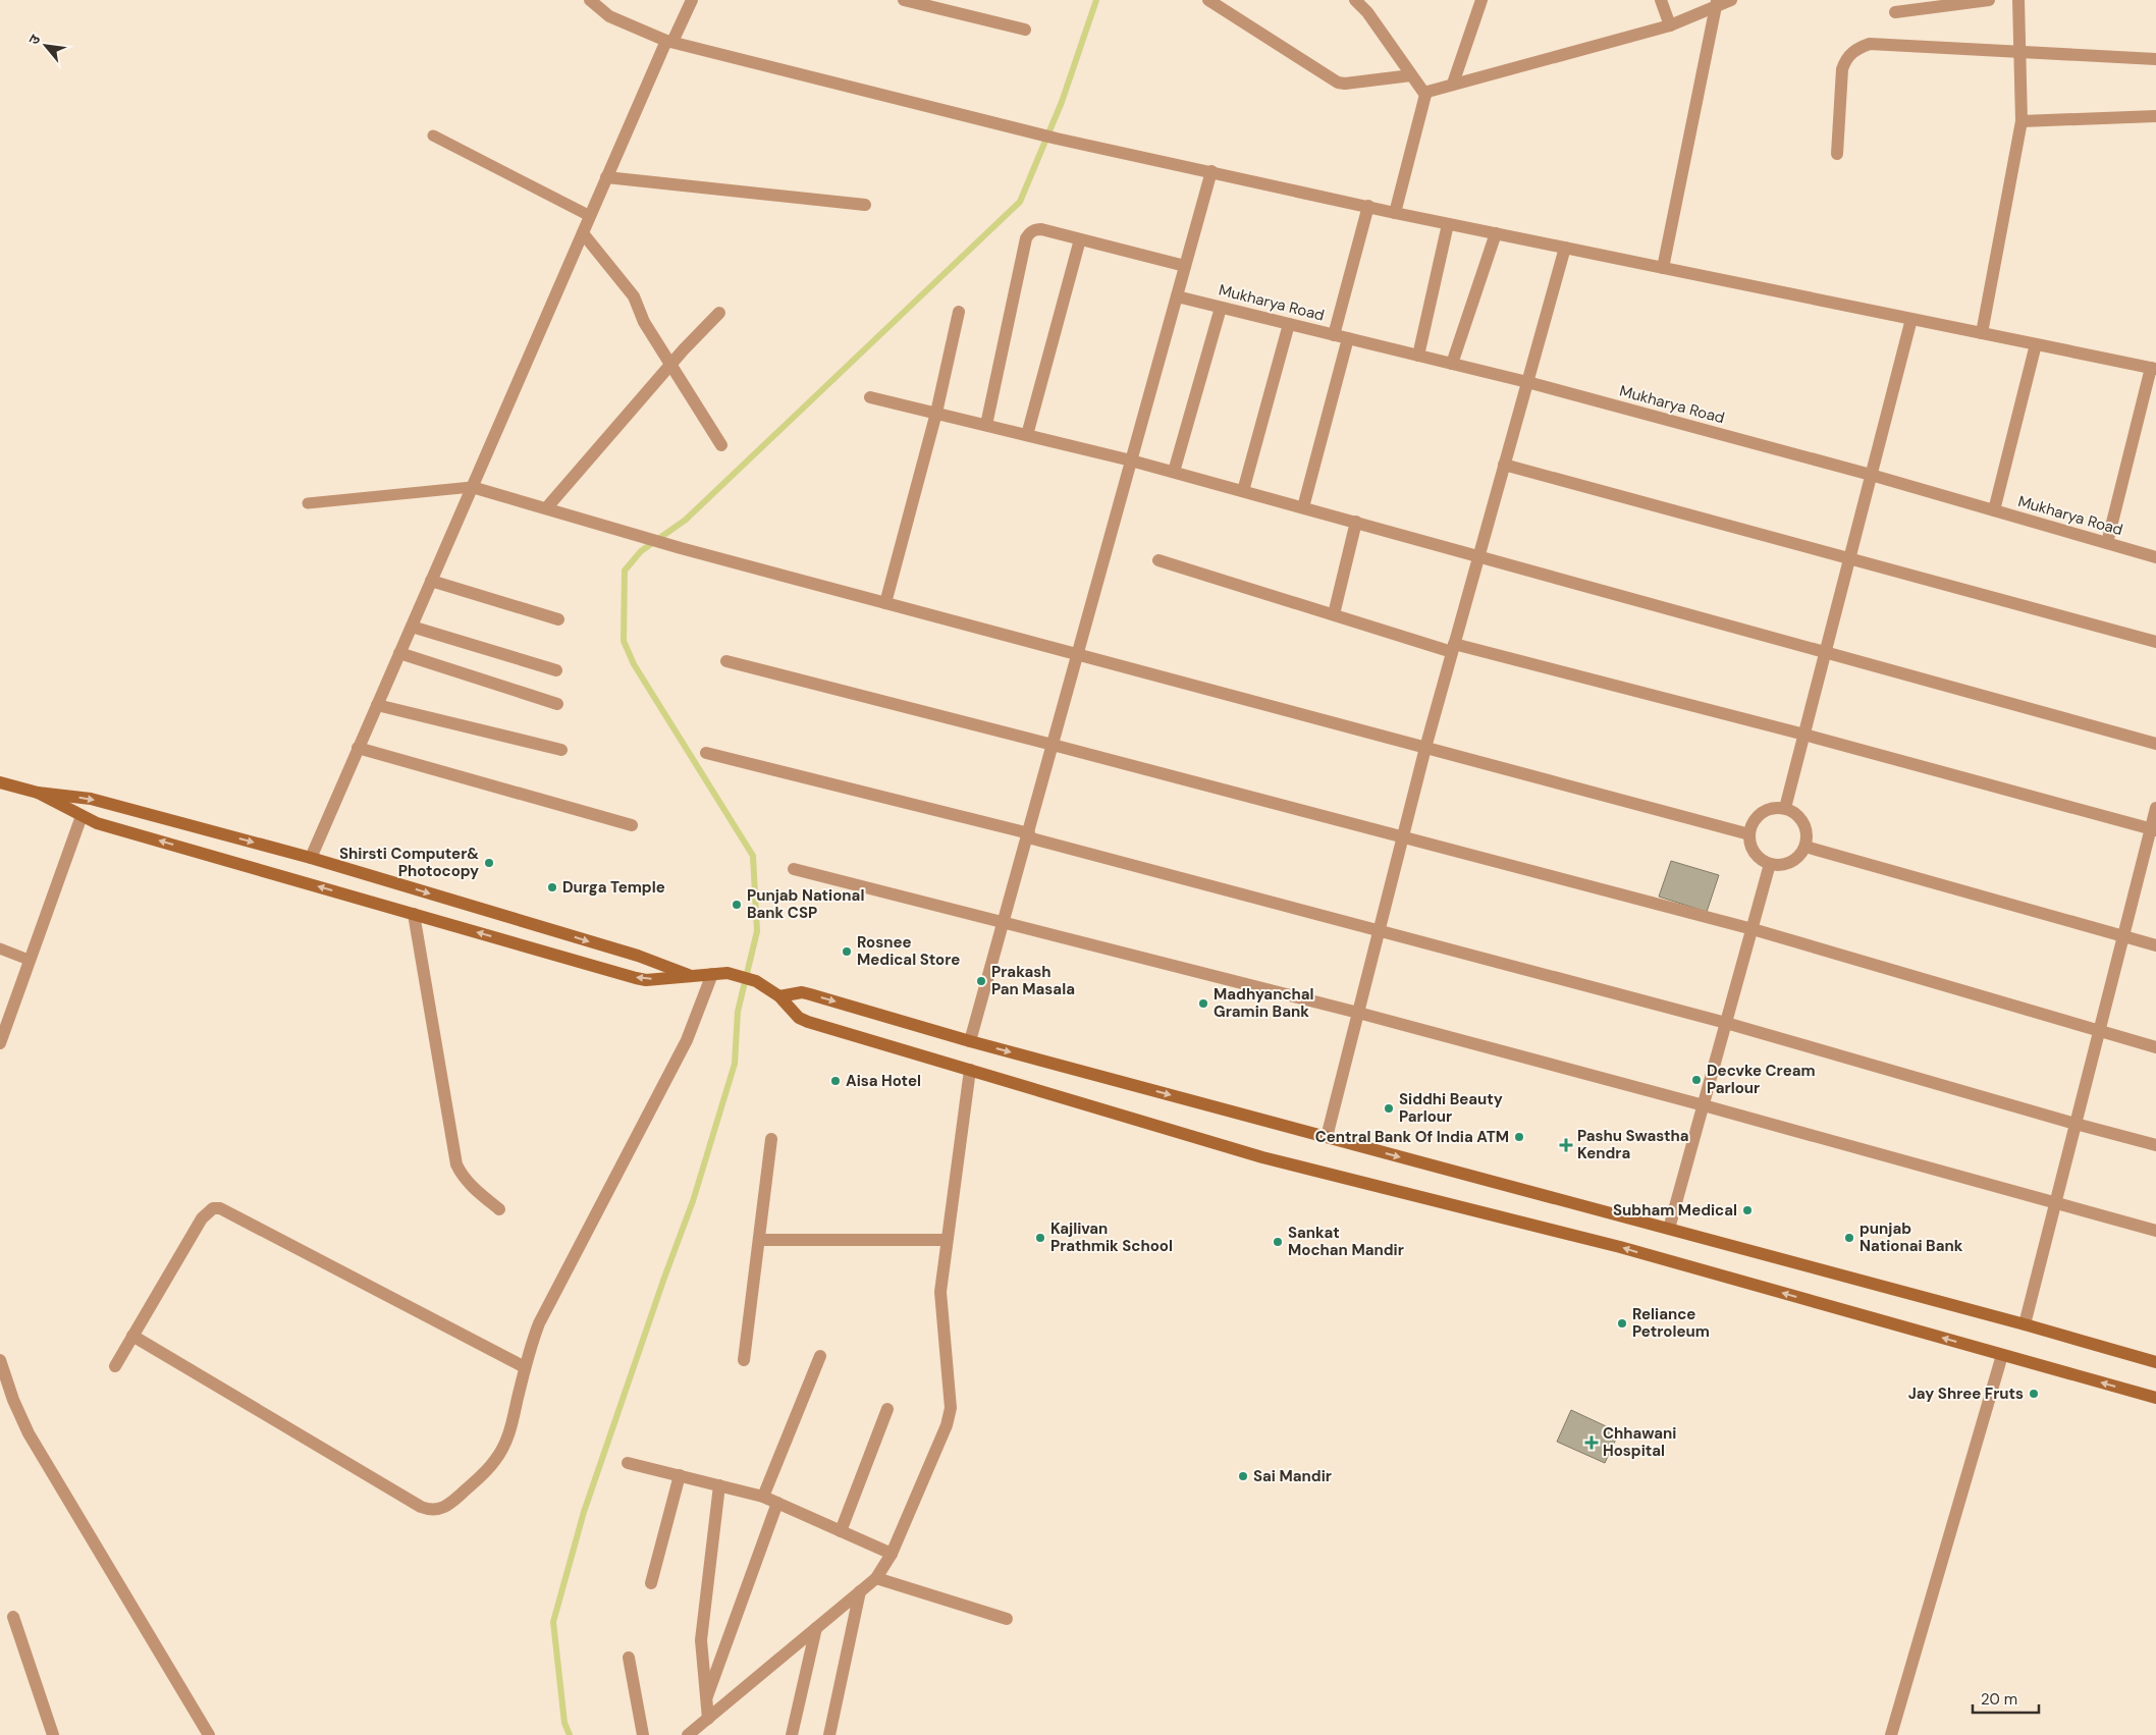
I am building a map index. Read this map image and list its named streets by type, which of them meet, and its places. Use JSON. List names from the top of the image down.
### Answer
{
  "streets": {
    "street": ["Mukharya Road"]
  },
  "places": {
    "other": [
      "Shirsti Computer& Photocopy",
      "Durga Temple",
      "Punjab National Bank CSP",
      "Rosnee Medical Store",
      "Prakash Pan Masala",
      "Madhyanchal Gramin Bank",
      "Decvke Cream Parlour",
      "Aisa Hotel",
      "Siddhi Beauty Parlour",
      "Central Bank Of India ATM",
      "Subham Medical",
      "Kajlivan Prathmik School",
      "punjab Nationai Bank",
      "Sankat Mochan Mandir",
      "Reliance Petroleum",
      "Jay Shree Fruts",
      "Sai Mandir"
    ],
    "health": ["Pashu Swastha Kendra", "Chhawani Hospital"]
  },
  "scale_bar": "20 m",
  "north": "top left"
}
